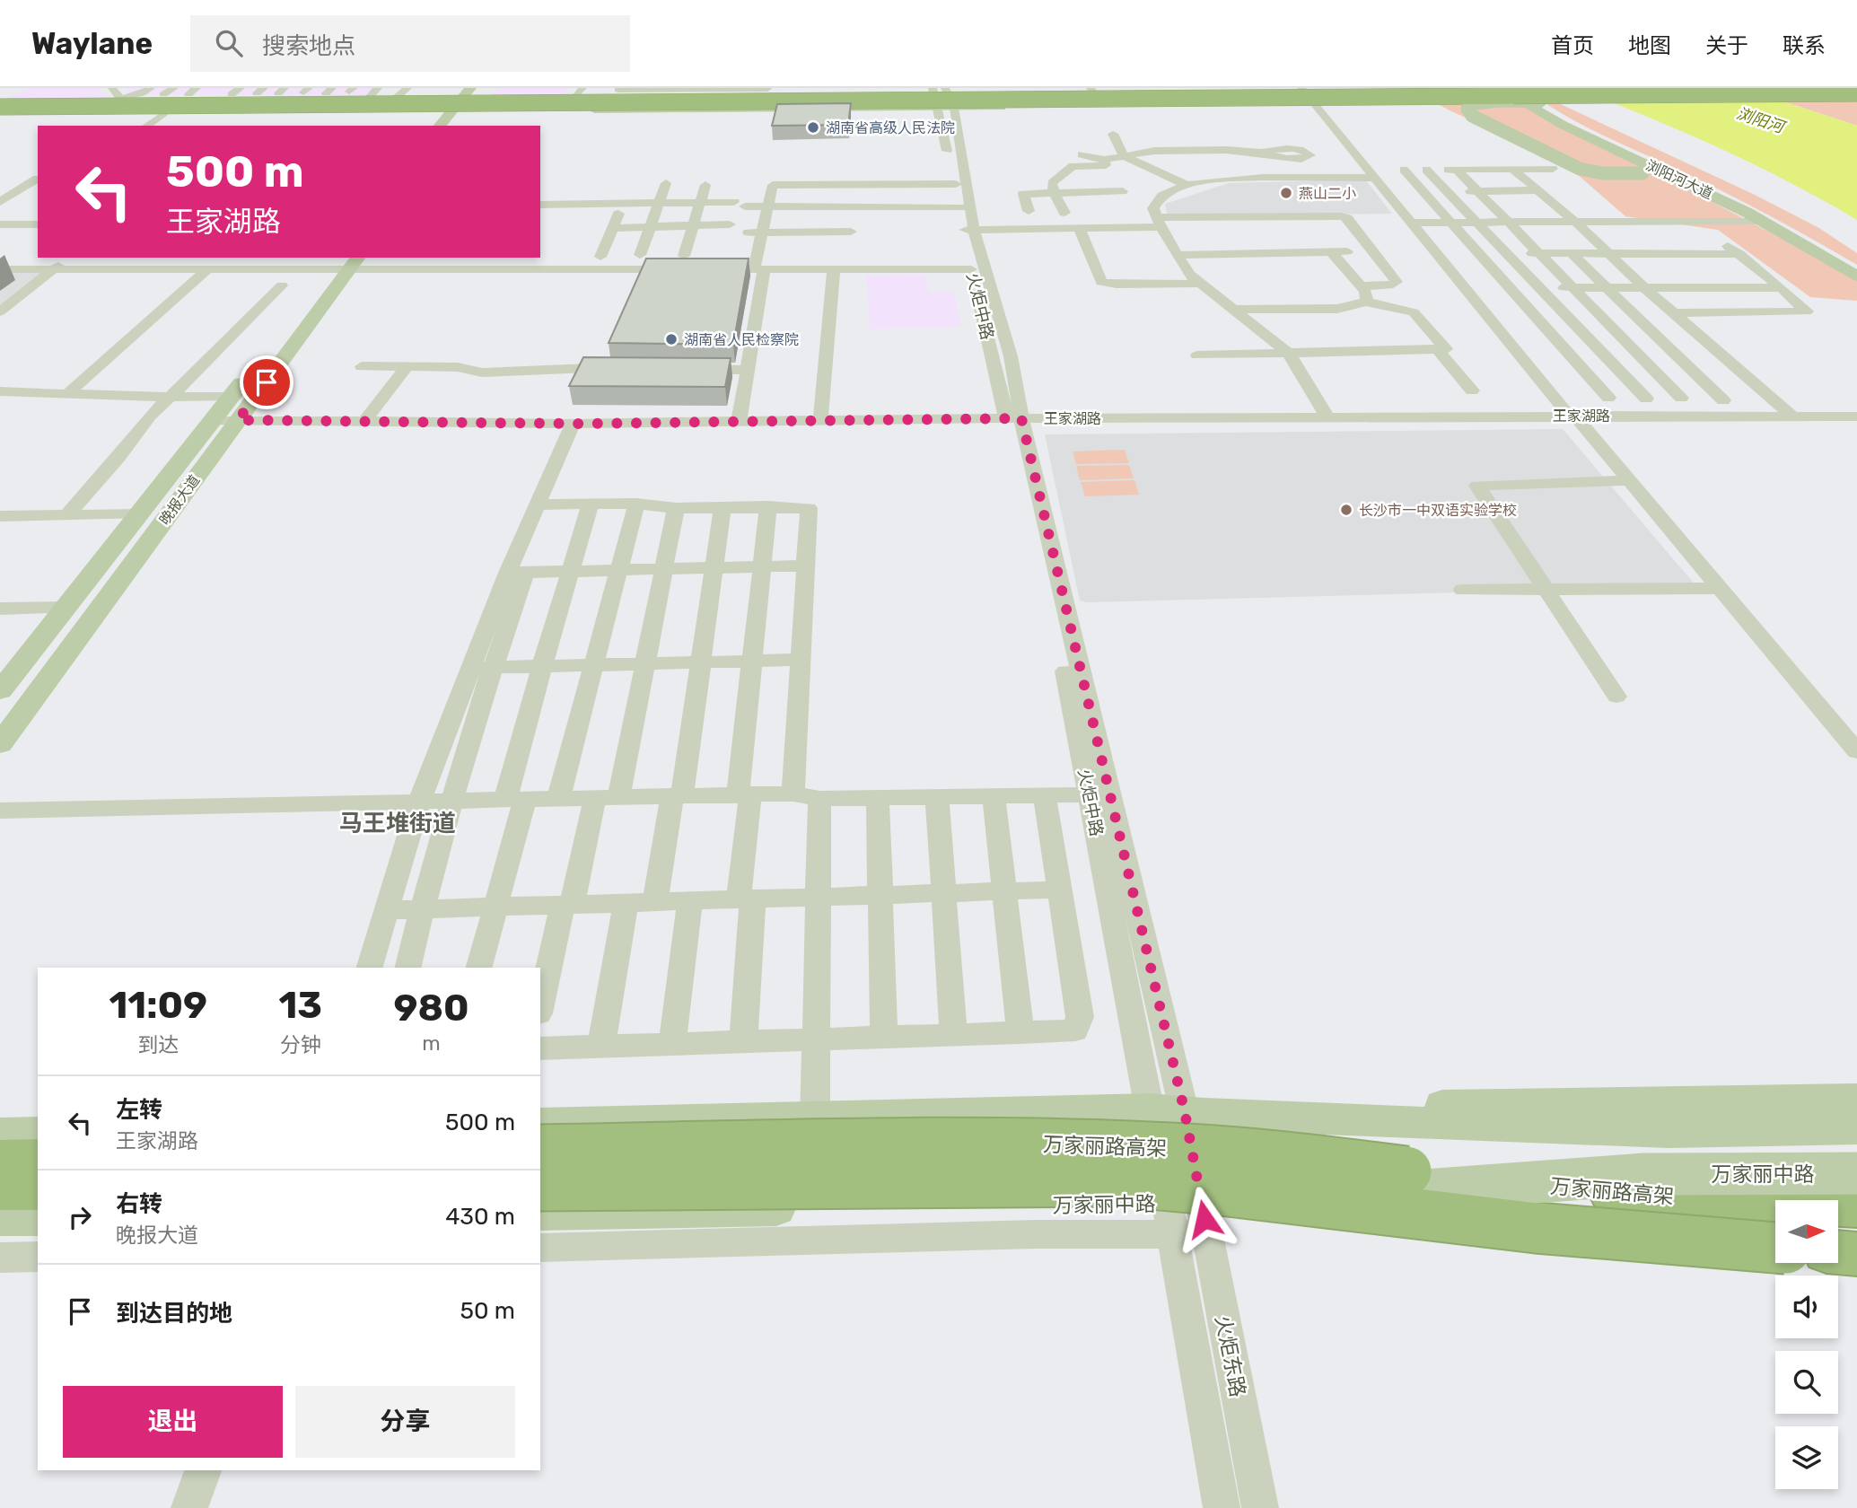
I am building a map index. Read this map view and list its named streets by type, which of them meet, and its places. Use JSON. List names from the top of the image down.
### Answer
{
  "streets": {
    "highway": ["万家丽路高架"],
    "main road": ["浏阳河大道", "晚报大道", "万家丽中路"],
    "street": ["火炬中路", "王家湖路", "火炬东路"]
  },
  "crossings": [
    ["火炬中路", "王家湖路"],
    ["火炬中路", "万家丽中路"],
    ["火炬中路", "火炬东路"],
    ["王家湖路", "晚报大道"],
    ["万家丽中路", "火炬东路"]
  ],
  "districts": ["马王堆街道"],
  "water": ["浏阳河"],
  "places": [
    "湖南省高级人民法院",
    "燕山二小",
    "湖南省人民检察院",
    "长沙市一中双语实验学校"
  ],
  "north": "right",
  "page": {
    "header": "Waylane",
    "search": "搜索地点",
    "nav": [
      "首页",
      "地图",
      "关于",
      "联系"
    ],
    "turn": ["500 m", "王家湖路"],
    "eta": [
      "11:09",
      "到达",
      "13",
      "分钟",
      "980",
      "m"
    ],
    "list": [
      {
        "name": "左转",
        "note": "王家湖路",
        "value": "500 m"
      },
      {
        "name": "右转",
        "note": "晚报大道",
        "value": "430 m"
      },
      {
        "name": "到达目的地",
        "value": "50 m"
      }
    ],
    "buttons": ["退出", "分享"]
  }
}
